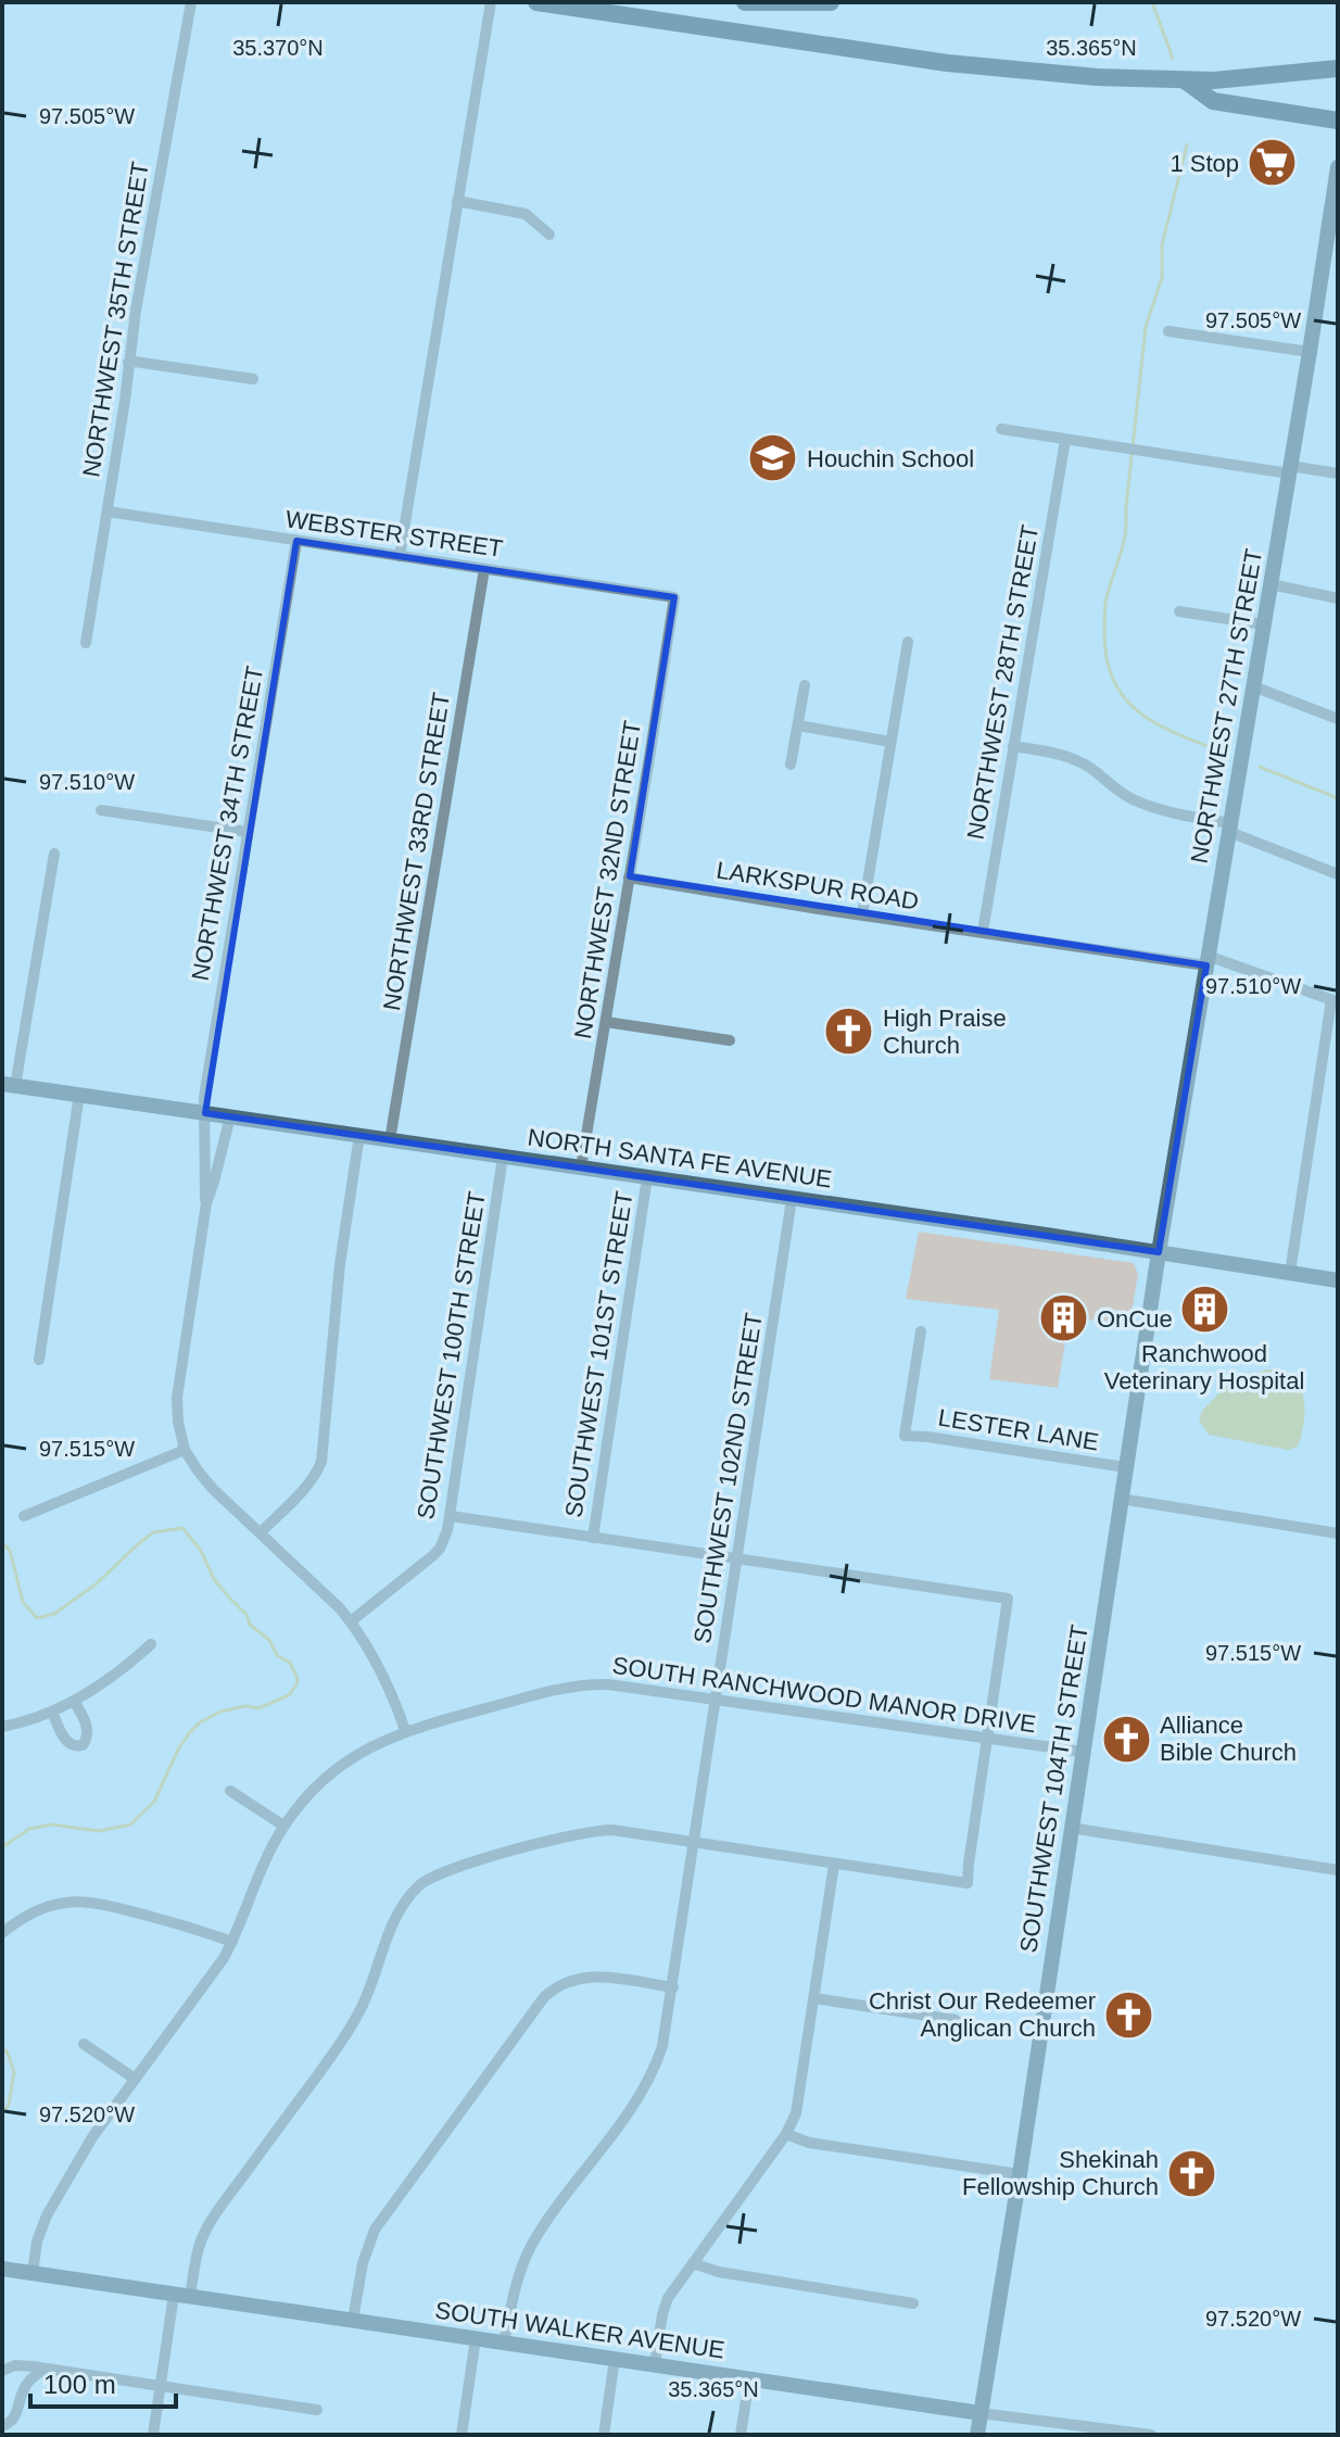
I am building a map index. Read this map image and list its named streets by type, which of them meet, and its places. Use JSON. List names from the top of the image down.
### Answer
{
  "streets": {
    "main road": [
      "NORTHWEST 27TH STREET",
      "NORTH SANTA FE AVENUE",
      "SOUTHWEST 104TH STREET",
      "SOUTH WALKER AVENUE"
    ],
    "street": [
      "NORTHWEST 35TH STREET",
      "WEBSTER STREET",
      "NORTHWEST 28TH STREET",
      "NORTHWEST 34TH STREET",
      "NORTHWEST 33RD STREET",
      "NORTHWEST 32ND STREET",
      "LARKSPUR ROAD",
      "SOUTHWEST 101ST STREET",
      "SOUTHWEST 100TH STREET",
      "LESTER LANE",
      "SOUTHWEST 102ND STREET",
      "SOUTH RANCHWOOD MANOR DRIVE"
    ]
  },
  "crossings": [
    ["NORTHWEST 35TH STREET", "WEBSTER STREET"],
    ["WEBSTER STREET", "NORTHWEST 34TH STREET"],
    ["WEBSTER STREET", "NORTHWEST 33RD STREET"],
    ["WEBSTER STREET", "NORTHWEST 32ND STREET"],
    ["NORTHWEST 28TH STREET", "LARKSPUR ROAD"],
    ["NORTHWEST 27TH STREET", "LARKSPUR ROAD"],
    ["NORTHWEST 27TH STREET", "NORTH SANTA FE AVENUE"],
    ["NORTHWEST 27TH STREET", "SOUTHWEST 104TH STREET"],
    ["NORTHWEST 34TH STREET", "NORTH SANTA FE AVENUE"],
    ["NORTHWEST 33RD STREET", "NORTH SANTA FE AVENUE"],
    ["NORTHWEST 32ND STREET", "LARKSPUR ROAD"],
    ["NORTHWEST 32ND STREET", "NORTH SANTA FE AVENUE"],
    ["NORTH SANTA FE AVENUE", "SOUTHWEST 101ST STREET"],
    ["NORTH SANTA FE AVENUE", "SOUTHWEST 100TH STREET"],
    ["NORTH SANTA FE AVENUE", "SOUTHWEST 102ND STREET"],
    ["NORTH SANTA FE AVENUE", "SOUTHWEST 104TH STREET"],
    ["LESTER LANE", "SOUTHWEST 104TH STREET"],
    ["SOUTHWEST 102ND STREET", "SOUTH RANCHWOOD MANOR DRIVE"],
    ["SOUTHWEST 102ND STREET", "SOUTH WALKER AVENUE"],
    ["SOUTH RANCHWOOD MANOR DRIVE", "SOUTHWEST 104TH STREET"],
    ["SOUTH RANCHWOOD MANOR DRIVE", "SOUTH WALKER AVENUE"],
    ["SOUTHWEST 104TH STREET", "SOUTH WALKER AVENUE"]
  ],
  "places": {
    "supermarket": ["1 Stop"],
    "school or university": ["Houchin School"],
    "church": [
      "High Praise Church",
      "Alliance Bible Church",
      "Christ Our Redeemer Anglican Church",
      "Shekinah Fellowship Church"
    ],
    "building": ["Ranchwood Veterinary Hospital", "OnCue"]
  },
  "scale_bar": "100 m",
  "coordinates": [
    "35.365°N",
    "35.370°N",
    "97.505°W",
    "97.510°W",
    "97.515°W",
    "97.520°W"
  ]
}
